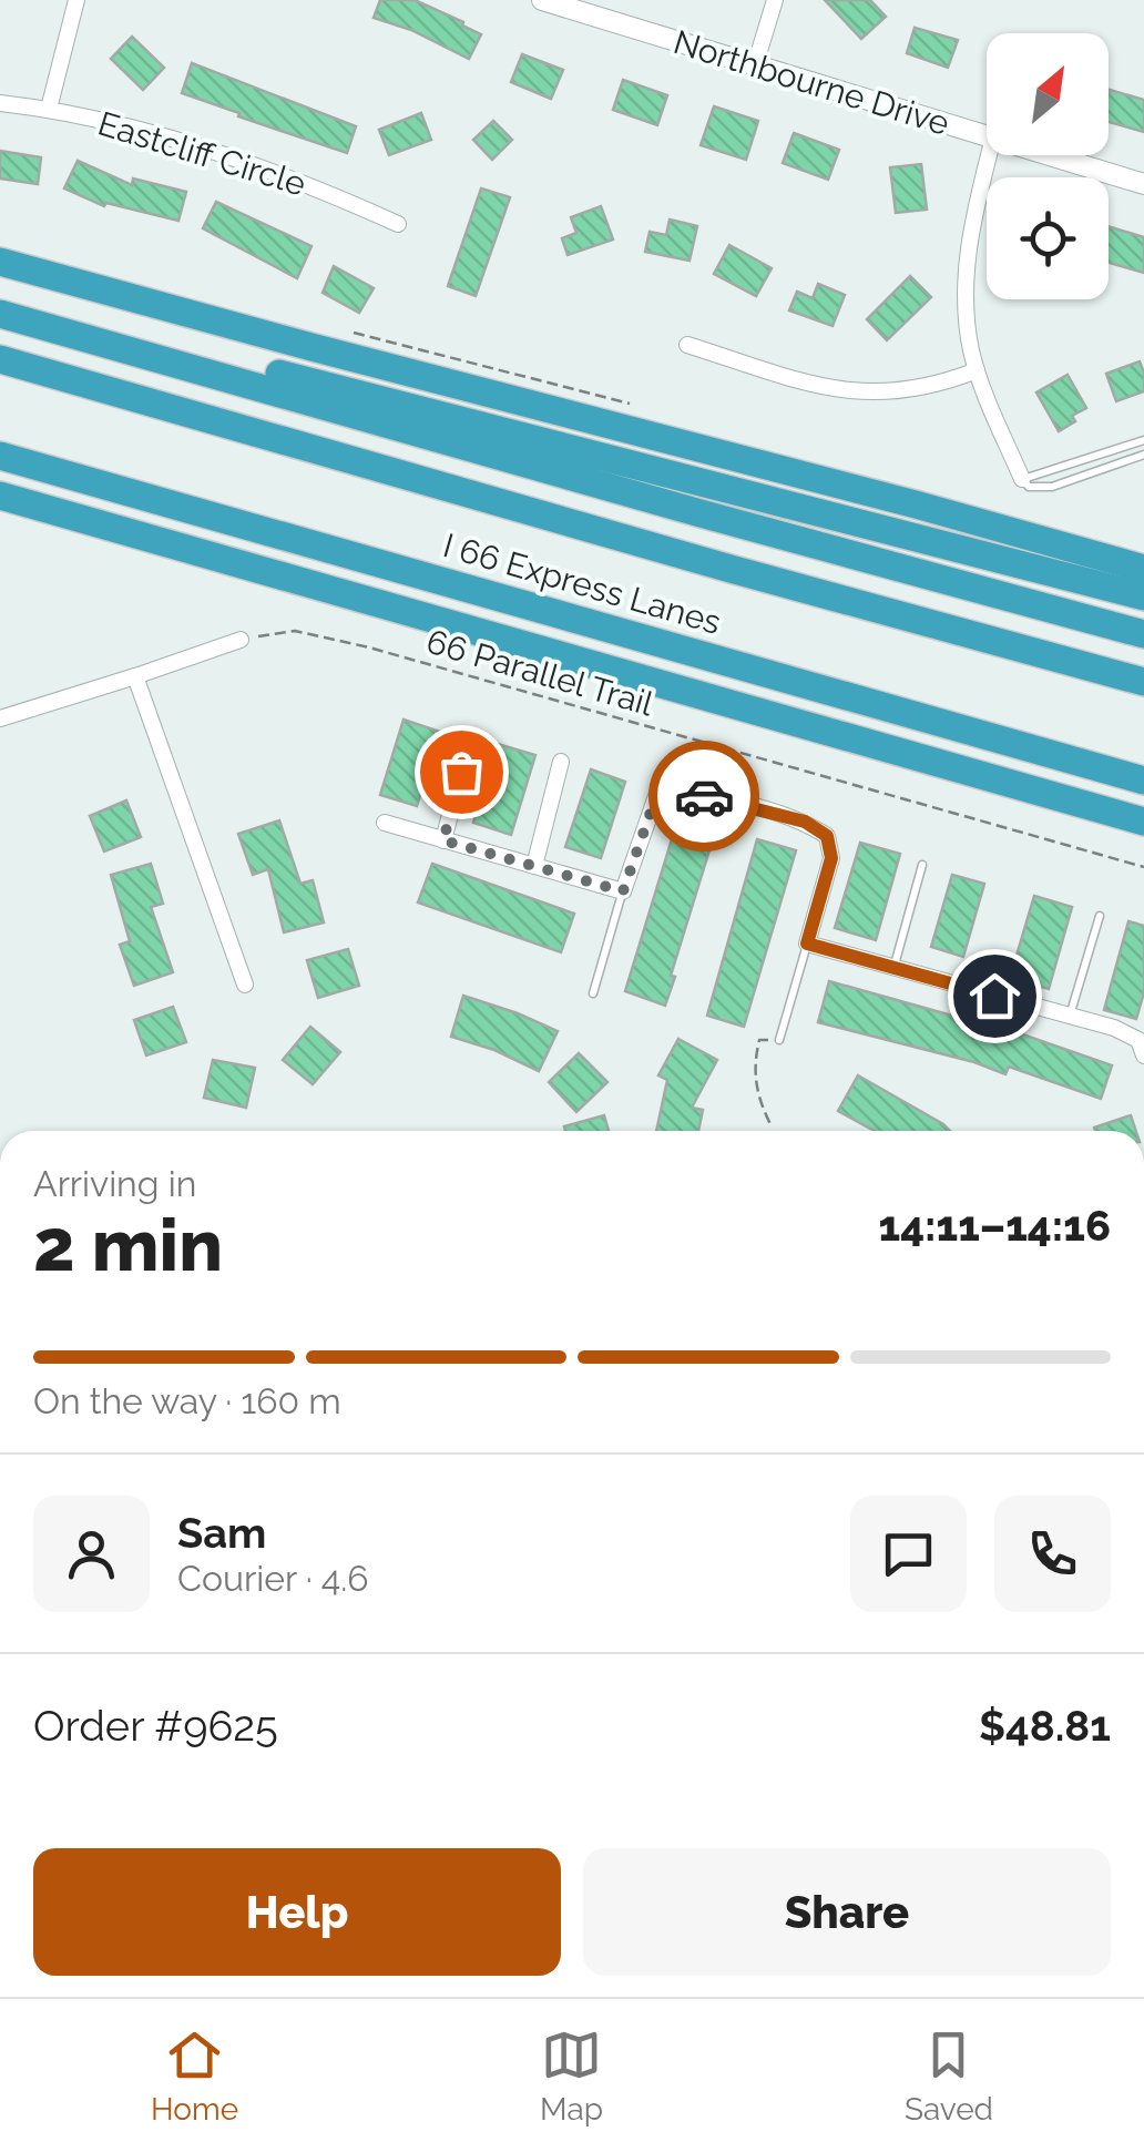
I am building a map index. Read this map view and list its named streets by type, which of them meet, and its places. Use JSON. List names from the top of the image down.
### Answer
{
  "streets": {
    "highway": ["I 66 Express Lanes"],
    "street": ["Northbourne Drive", "Eastcliff Circle"],
    "path": ["66 Parallel Trail"]
  },
  "north": "top right",
  "page": {
    "heading": ["2 min", "Arriving in", "14:11–14:16"],
    "panel": [
      "Sam",
      "Courier · 4.6",
      "Order #9625",
      "$48.81"
    ],
    "bar": "On the way · 160 m",
    "buttons": ["Help", "Share"],
    "tabs": ["Home", "Map", "Saved"]
  }
}
